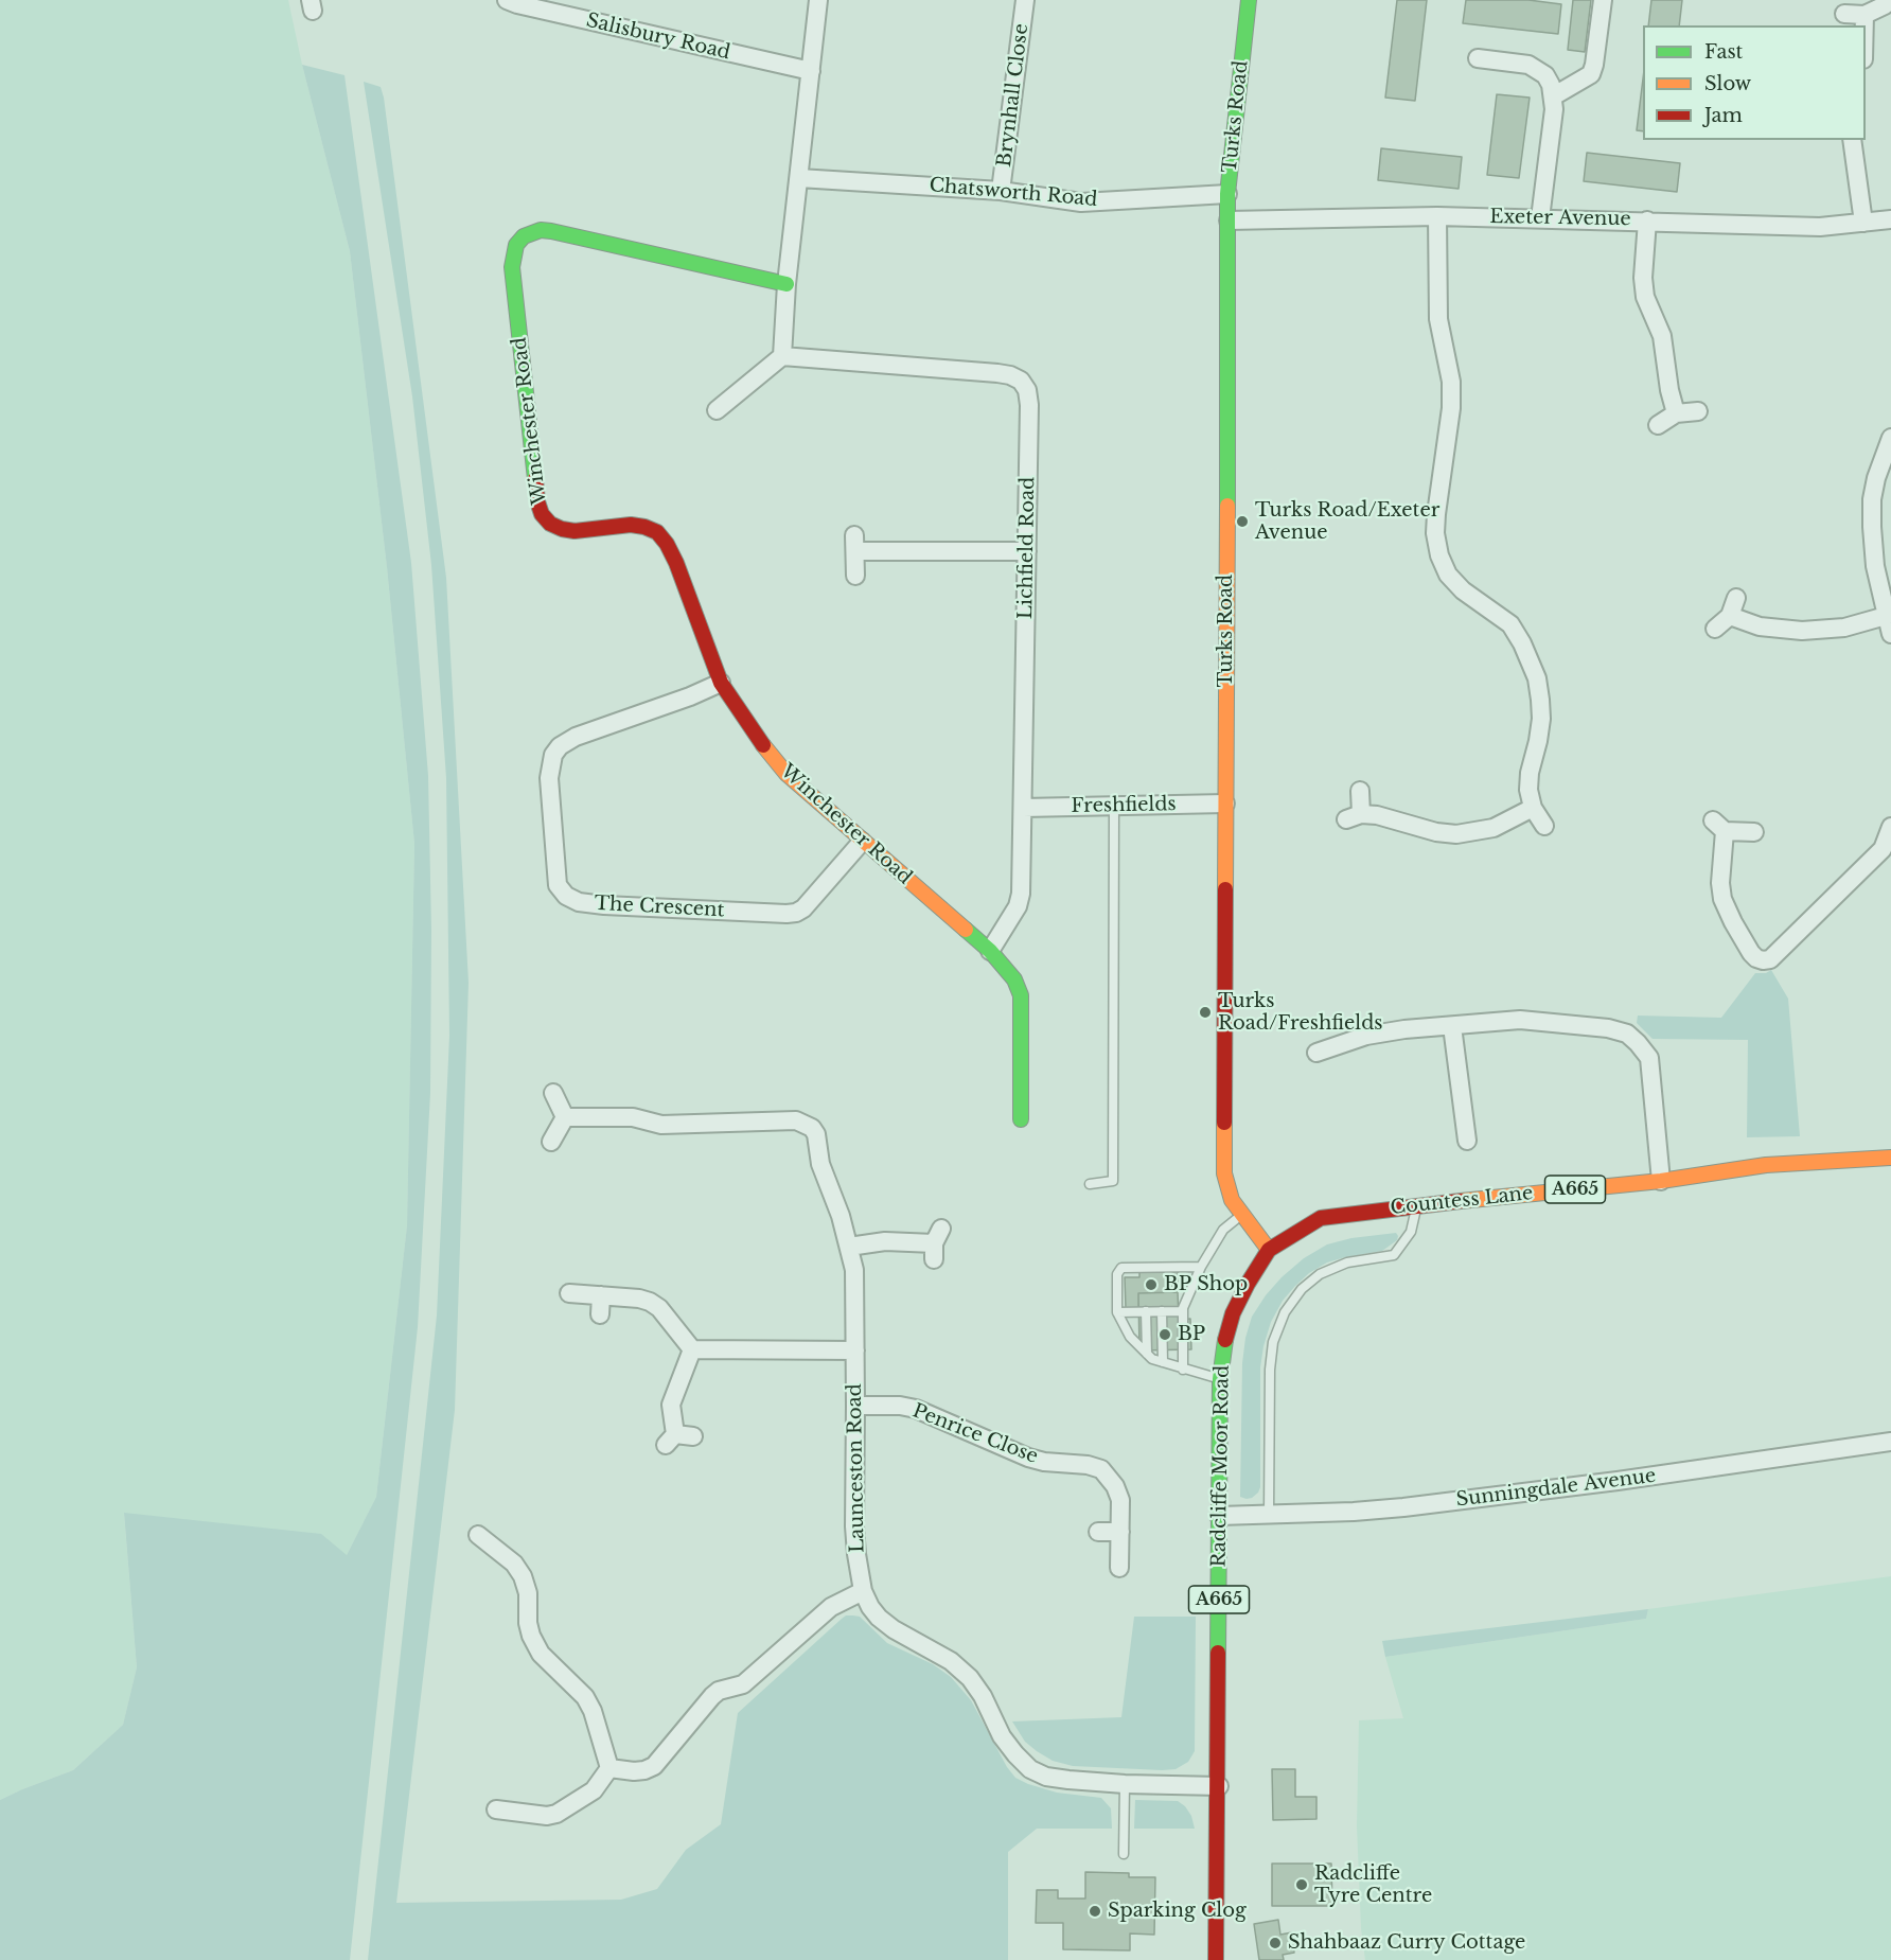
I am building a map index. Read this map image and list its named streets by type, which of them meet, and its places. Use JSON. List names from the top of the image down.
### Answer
{
  "streets": {
    "street": [
      "Salisbury Road",
      "Brynhall Close",
      "Turks Road",
      "Chatsworth Road",
      "Exeter Avenue",
      "Winchester Road",
      "Lichfield Road",
      "Freshfields",
      "The Crescent",
      "A665",
      "Countess Lane",
      "Penrice Close",
      "Radcliffe Moor Road",
      "Launceston Road",
      "Sunningdale Avenue"
    ]
  },
  "crossings": [
    ["Brynhall Close", "Chatsworth Road"],
    ["Turks Road", "Chatsworth Road"],
    ["Turks Road", "Exeter Avenue"],
    ["Turks Road", "Freshfields"],
    ["Turks Road", "Countess Lane"],
    ["Turks Road", "Radcliffe Moor Road"],
    ["Winchester Road", "Lichfield Road"],
    ["Winchester Road", "The Crescent"],
    ["Lichfield Road", "Freshfields"],
    ["Countess Lane", "Radcliffe Moor Road"],
    ["Penrice Close", "Launceston Road"],
    ["Radcliffe Moor Road", "Launceston Road"],
    ["Radcliffe Moor Road", "Sunningdale Avenue"]
  ],
  "places": [
    "Turks Road/Exeter Avenue",
    "Turks Road/Freshfields",
    "BP Shop",
    "BP",
    "Radcliffe Tyre Centre",
    "Sparking Clog",
    "Shahbaaz Curry Cottage"
  ],
  "legend": ["Fast", "Slow", "Jam"]
}
